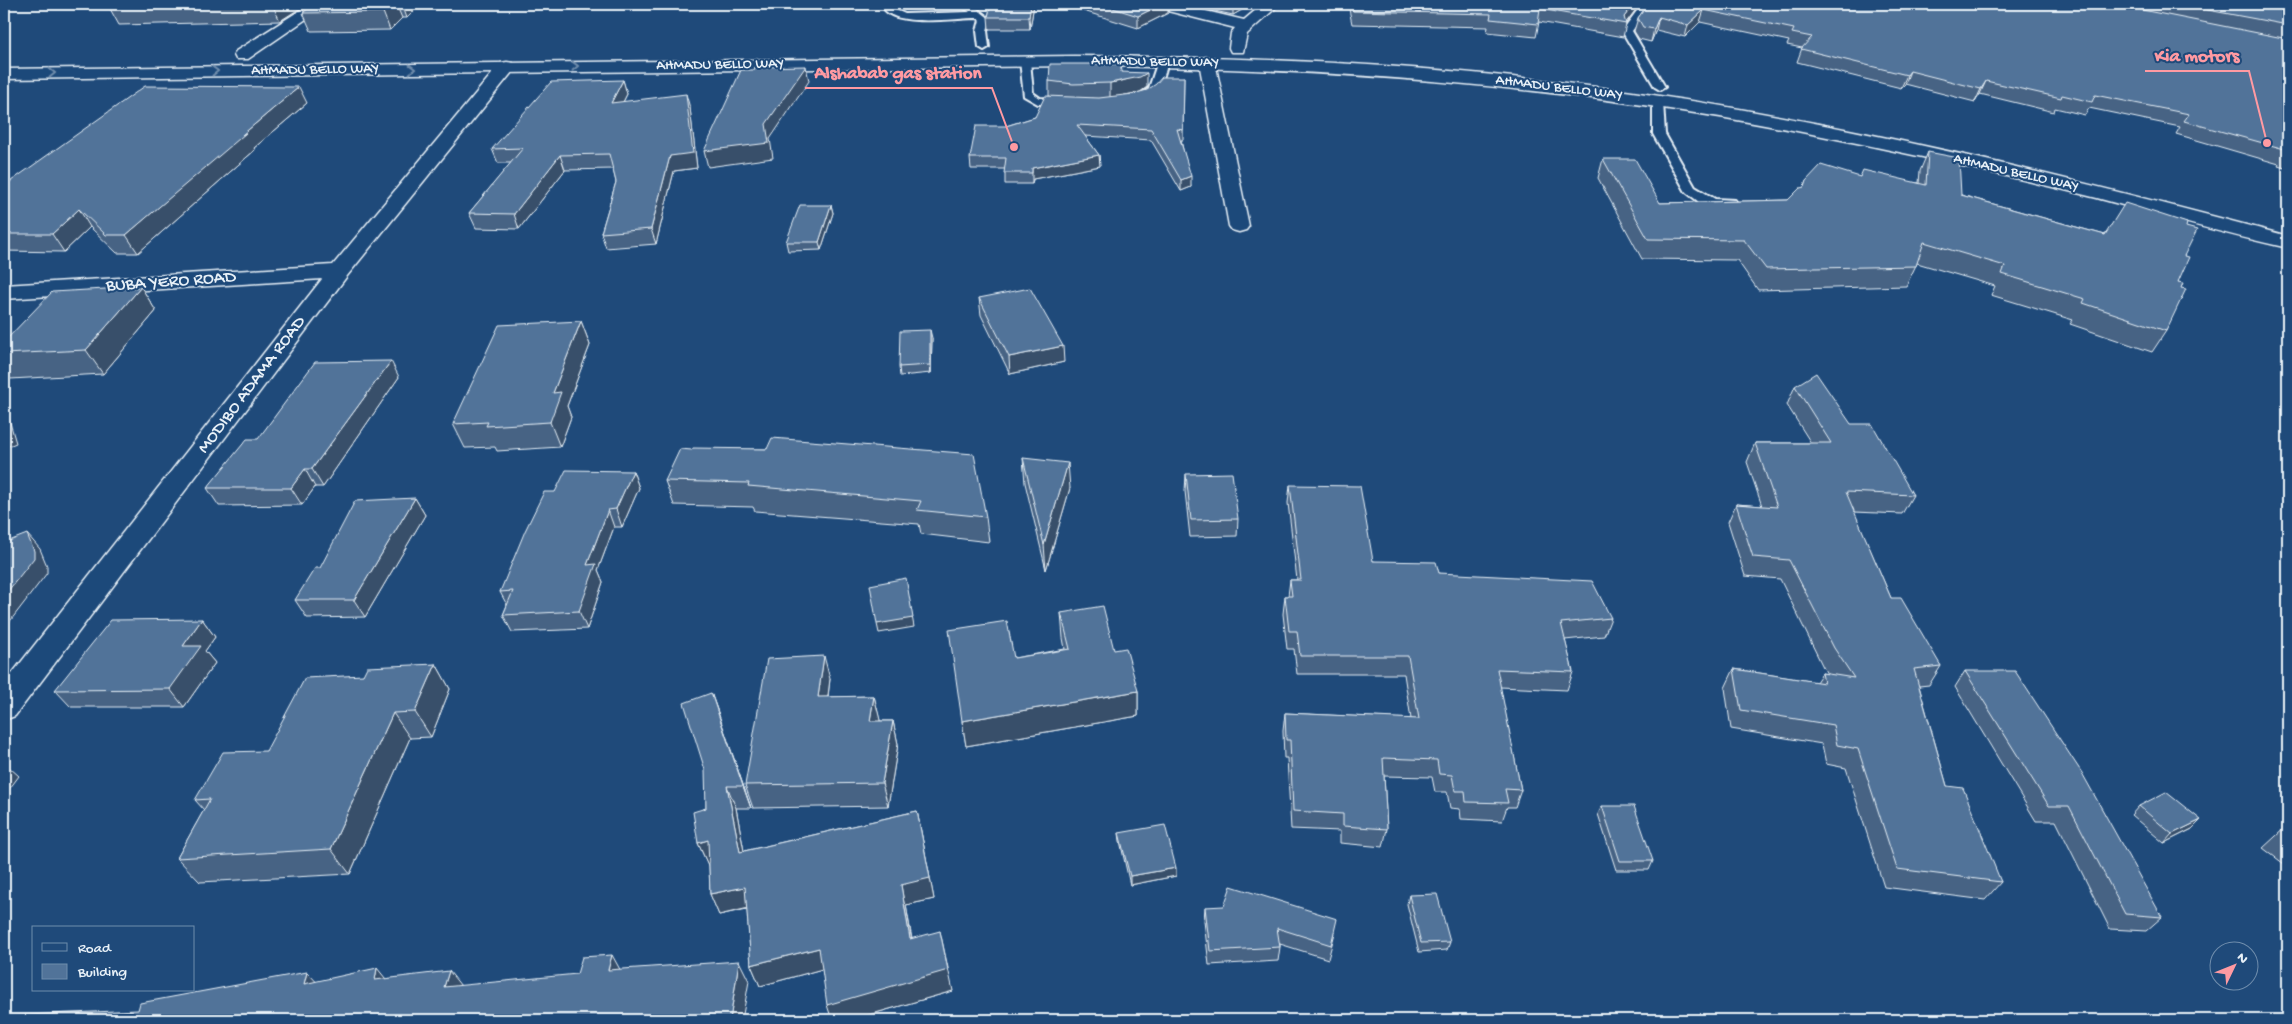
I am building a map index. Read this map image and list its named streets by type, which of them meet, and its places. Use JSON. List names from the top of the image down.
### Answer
{
  "streets": {
    "main road": ["AHMADU BELLO WAY", "BUBA YERO ROAD", "MODIBO ADAMA ROAD"]
  },
  "crossings": [
    ["AHMADU BELLO WAY", "MODIBO ADAMA ROAD"],
    ["BUBA YERO ROAD", "MODIBO ADAMA ROAD"]
  ],
  "places": ["Kia motors", "Alshabab gas station"],
  "legend": ["Road", "Building"],
  "north": "top right"
}
